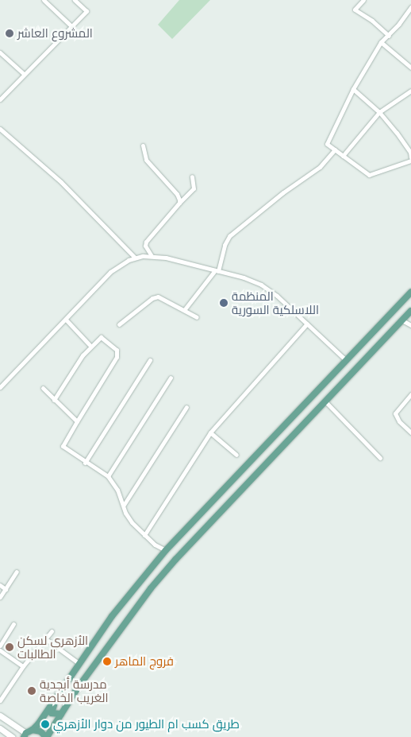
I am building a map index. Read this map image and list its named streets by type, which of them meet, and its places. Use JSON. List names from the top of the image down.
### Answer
{
  "places": [
    "المشروع العاشر",
    "المنظمة اللاسلكية السورية",
    "الأزهري لسكن الطالبات",
    "فروج الماهر",
    "مدرسة أبجدية الغريب الخاصة",
    "طريق كسب ام الطيور من دوار الأزهري"
  ]
}
